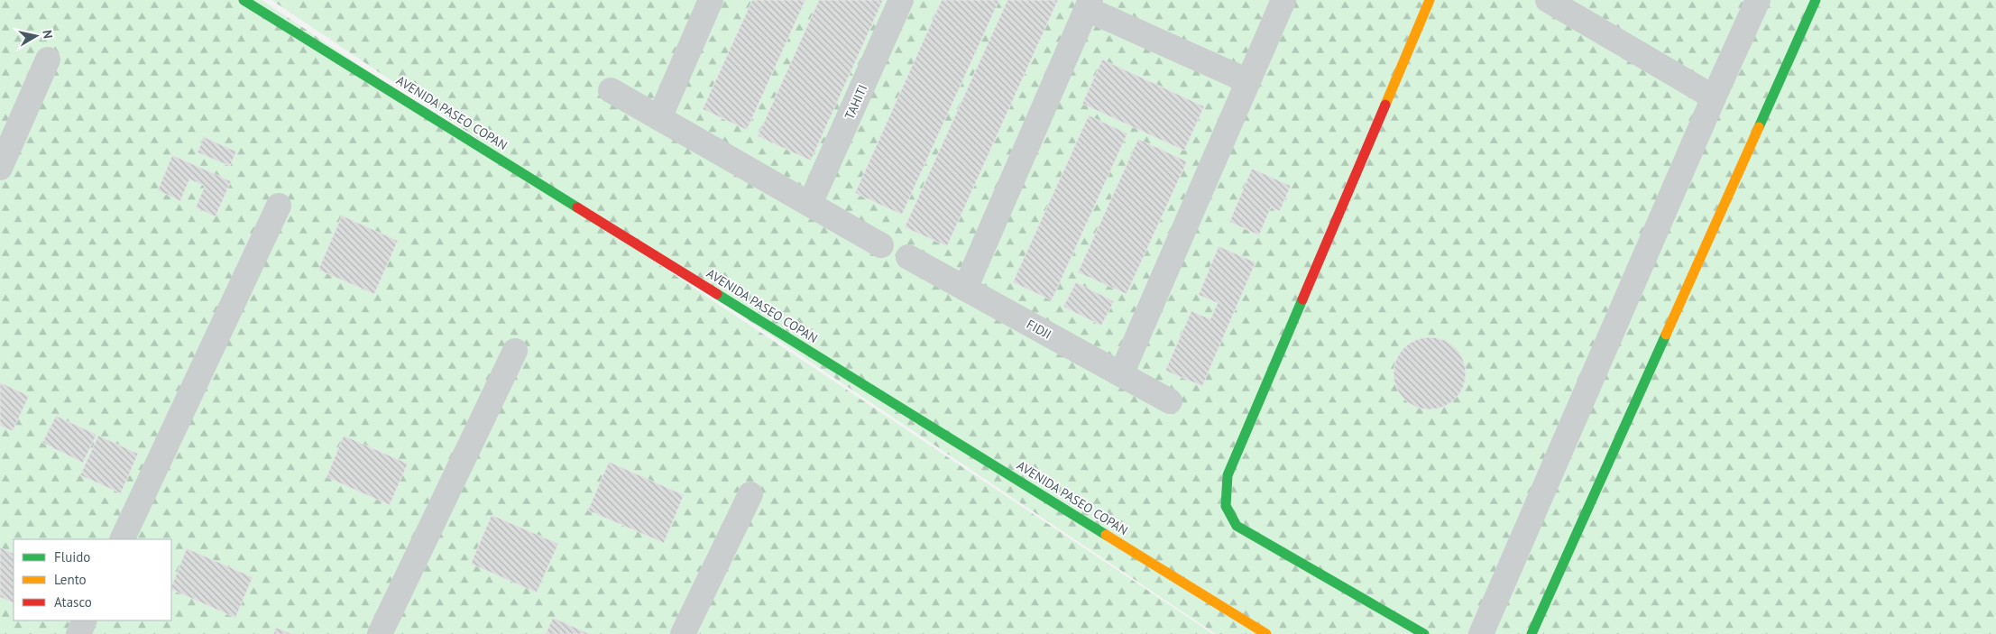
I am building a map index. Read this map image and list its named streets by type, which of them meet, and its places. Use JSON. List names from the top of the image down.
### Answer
{
  "streets": {
    "street": ["TAHITI", "AVENIDA PASEO COPAN", "FIDJI"]
  },
  "legend": ["Fluido", "Lento", "Atasco"],
  "north": "right"
}
